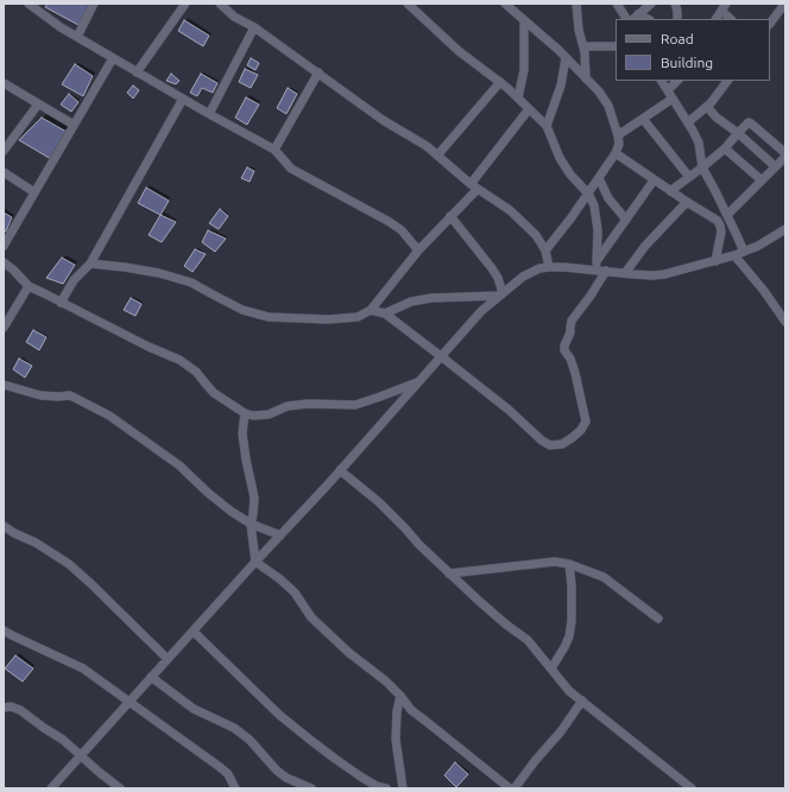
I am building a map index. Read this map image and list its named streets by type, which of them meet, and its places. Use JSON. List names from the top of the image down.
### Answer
{
  "legend": ["Road", "Building"]
}
